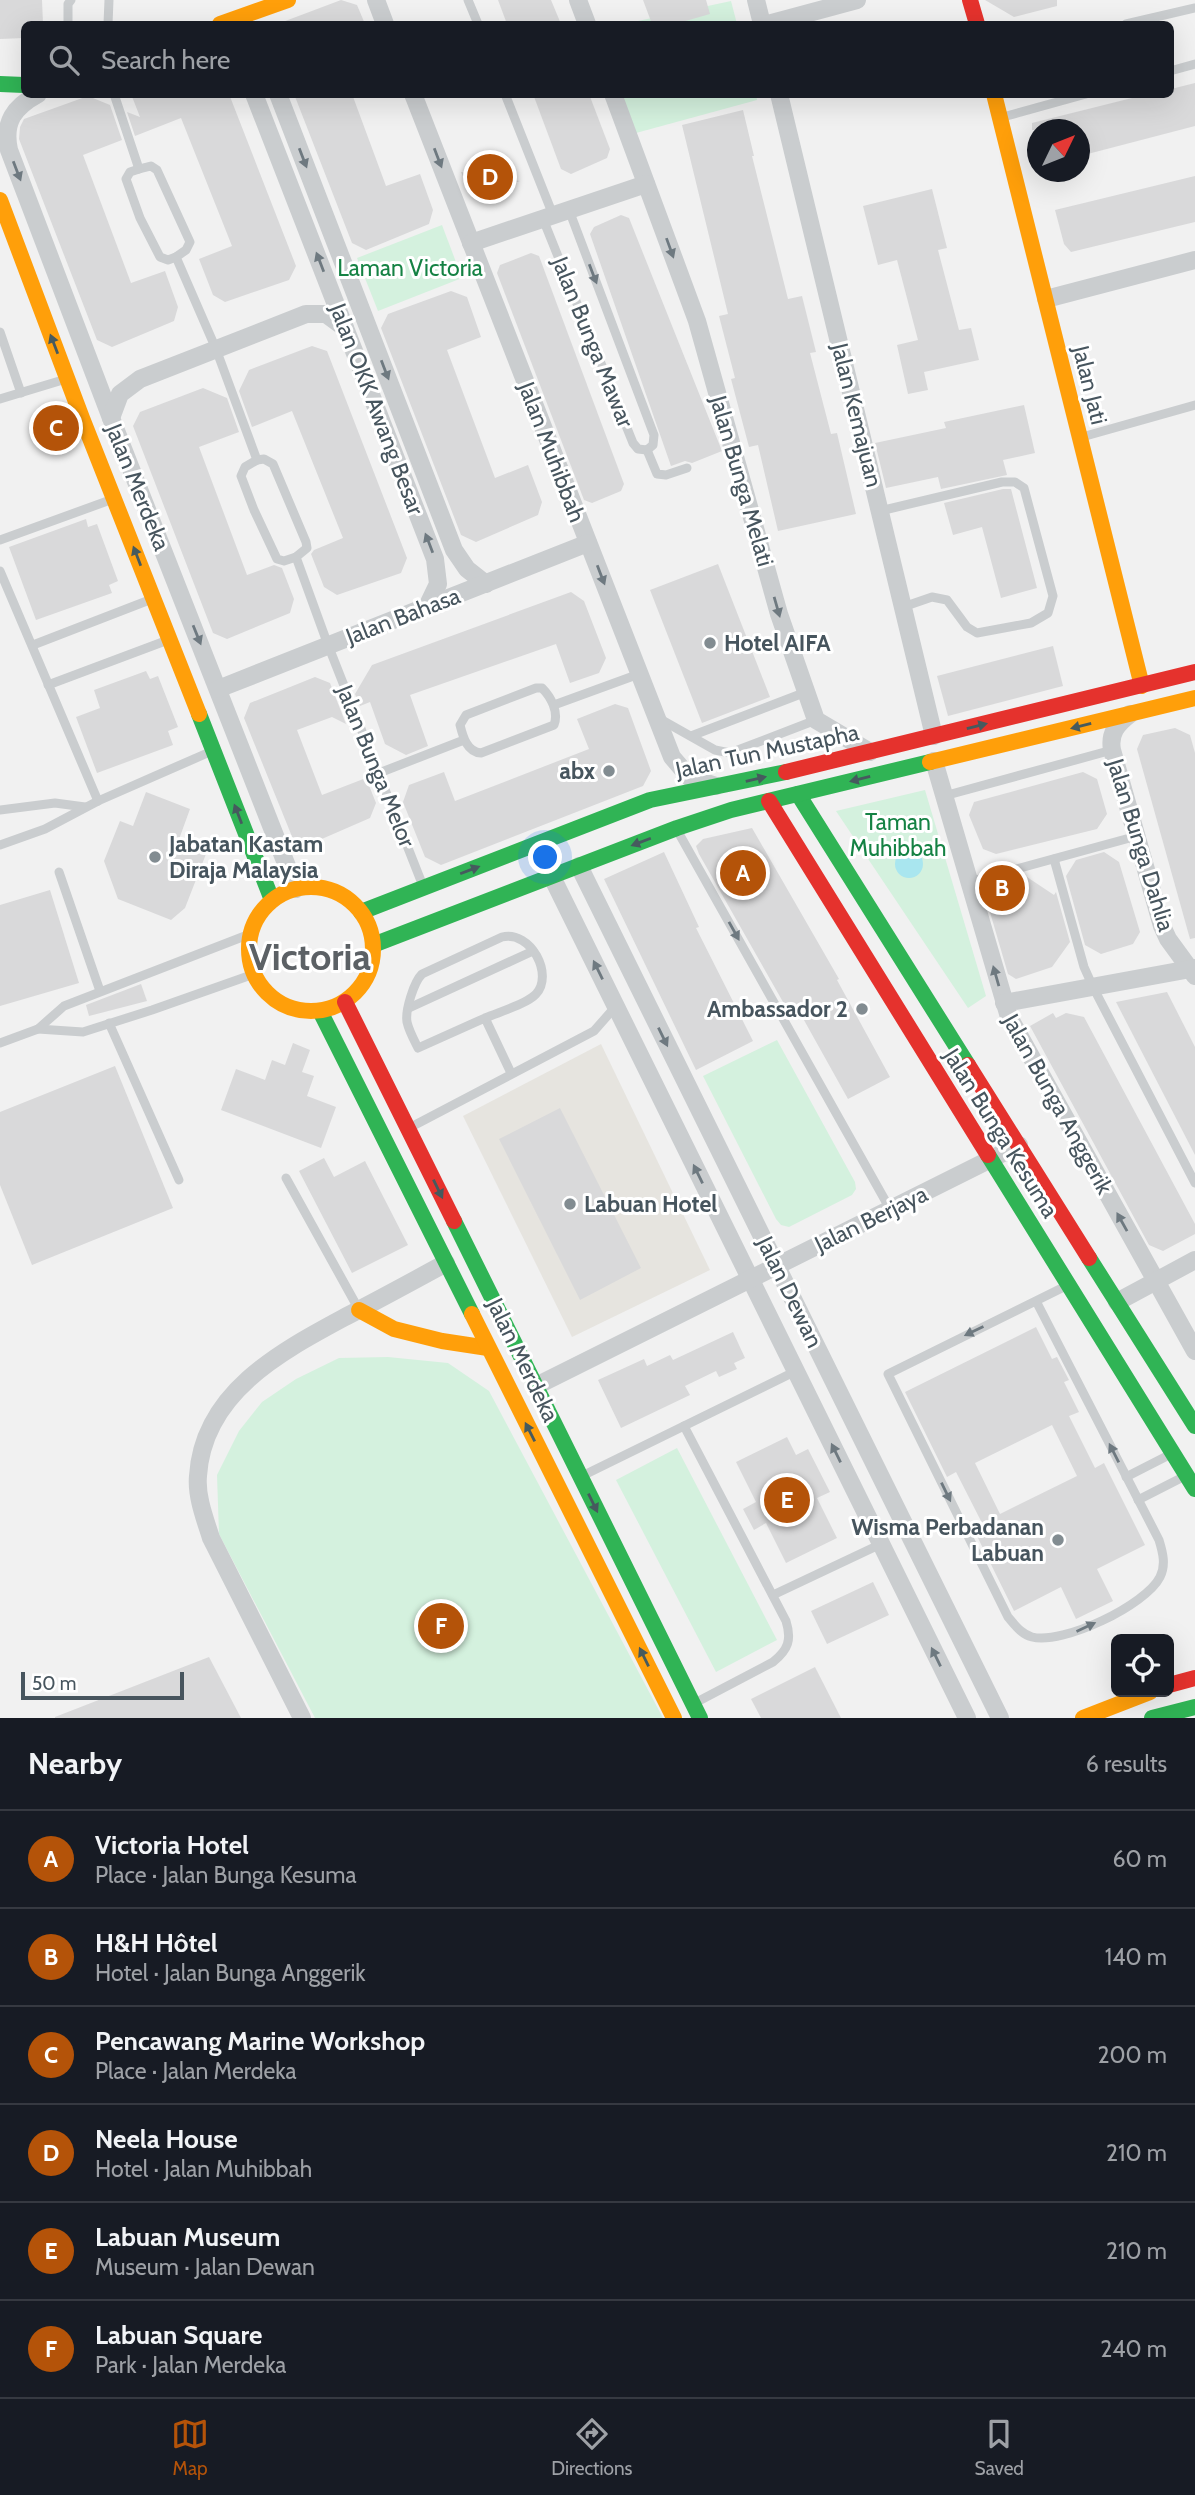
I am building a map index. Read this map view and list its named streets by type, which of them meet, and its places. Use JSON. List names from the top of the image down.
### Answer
{
  "streets": {
    "main road": [
      "Jalan Jati",
      "Jalan Merdeka",
      "Jalan Tun Mustapha",
      "Jalan Bunga Kesuma"
    ],
    "street": [
      "Jalan OKK Awang Besar",
      "Jalan Kemajuan",
      "Jalan Muhibbah",
      "Jalan Bunga Melati",
      "Jalan Bahasa",
      "Jalan Bunga Dahlia",
      "Jalan Bunga Anggerik",
      "Jalan Berjaya",
      "Jalan Dewan"
    ],
    "lane": ["Jalan Bunga Mawar", "Jalan Bunga Melor"]
  },
  "crossings": [
    ["Jalan Jati", "Jalan Tun Mustapha"],
    ["Jalan OKK Awang Besar", "Jalan Bahasa"],
    ["Jalan Kemajuan", "Jalan Tun Mustapha"],
    ["Jalan Muhibbah", "Jalan Bahasa"],
    ["Jalan Muhibbah", "Jalan Tun Mustapha"],
    ["Jalan Merdeka", "Jalan Bahasa"],
    ["Jalan Merdeka", "Jalan Tun Mustapha"],
    ["Jalan Merdeka", "Jalan Berjaya"],
    ["Jalan Bahasa", "Jalan Bunga Melor"],
    ["Jalan Tun Mustapha", "Jalan Bunga Melor"],
    ["Jalan Tun Mustapha", "Jalan Bunga Dahlia"],
    ["Jalan Tun Mustapha", "Jalan Bunga Anggerik"],
    ["Jalan Tun Mustapha", "Jalan Bunga Kesuma"],
    ["Jalan Tun Mustapha", "Jalan Dewan"],
    ["Jalan Bunga Kesuma", "Jalan Berjaya"],
    ["Jalan Berjaya", "Jalan Dewan"]
  ],
  "one_way": ["Jalan Muhibbah", "Jalan Bunga Melati", "Jalan Bunga Anggerik"],
  "districts": ["Victoria"],
  "parks": ["Laman Victoria", "Taman Muhibbah"],
  "places": [
    "Hotel AIFA",
    "abx",
    "Jabatan Kastam Diraja Malaysia",
    "Ambassador 2",
    "Labuan Hotel",
    "Wisma Perbadanan Labuan"
  ],
  "scale_bar": "50 m",
  "north": "top right",
  "page": {
    "search": "Search here",
    "pins": [
      "D",
      "C",
      "A",
      "B",
      "E",
      "F"
    ],
    "scale": "50 m",
    "heading": ["Nearby", "6 results"],
    "list": [
      {
        "mark": "A",
        "name": "Victoria Hotel",
        "note": "Place · Jalan Bunga Kesuma",
        "value": "60 m"
      },
      {
        "mark": "B",
        "name": "H&H Hôtel",
        "note": "Hotel · Jalan Bunga Anggerik",
        "value": "140 m"
      },
      {
        "mark": "C",
        "name": "Pencawang Marine Workshop",
        "note": "Place · Jalan Merdeka",
        "value": "200 m"
      },
      {
        "mark": "D",
        "name": "Neela House",
        "note": "Hotel · Jalan Muhibbah",
        "value": "210 m"
      },
      {
        "mark": "E",
        "name": "Labuan Museum",
        "note": "Museum · Jalan Dewan",
        "value": "210 m"
      },
      {
        "mark": "F",
        "name": "Labuan Square",
        "note": "Park · Jalan Merdeka",
        "value": "240 m"
      }
    ],
    "nav": ["Map", "Directions", "Saved"]
  }
}
